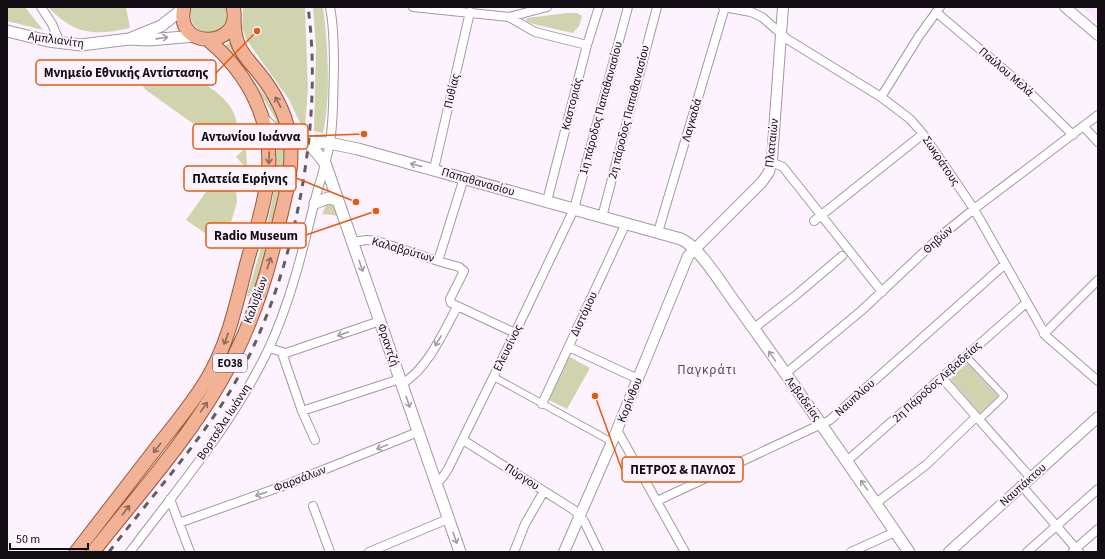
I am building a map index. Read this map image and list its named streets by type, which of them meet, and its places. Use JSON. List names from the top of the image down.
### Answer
{
  "streets": {
    "main road": [
      "Αμπλιανίτη",
      "Παπαθανασίου",
      "Καλυβίων",
      "Φραντζή",
      "ΕΟ38",
      "Λεβαδείας"
    ],
    "street": [
      "Παύλου Μελά",
      "Πυθίας",
      "Καστοριάς",
      "1η πάροδος Παπαθανασίου",
      "2η πάροδος Παπαθανασίου",
      "Λαγκαδά",
      "Πλαταιών",
      "Σωκράτους",
      "Θηβών",
      "Καλαβρύτων",
      "Διστόμου",
      "Ελευσίνος",
      "2η Πάροδος Λεβαδείας",
      "Ναυπλίου",
      "Κορίνθου",
      "Βορτσέλα Ιωάννη",
      "Πύργου",
      "Φαρσάλων",
      "Ναυπάκτου"
    ]
  },
  "crossings": [
    ["Αμπλιανίτη", "ΕΟ38"],
    ["Παύλου Μελά", "Θηβών"],
    ["Πυθίας", "Παπαθανασίου"],
    ["Καστοριάς", "Παπαθανασίου"],
    ["1η πάροδος Παπαθανασίου", "Παπαθανασίου"],
    ["1η πάροδος Παπαθανασίου", "Ελευσίνος"],
    ["2η πάροδος Παπαθανασίου", "Παπαθανασίου"],
    ["Λαγκαδά", "Σωκράτους"],
    ["Λαγκαδά", "Παπαθανασίου"],
    ["Πλαταιών", "Σωκράτους"],
    ["Πλαταιών", "Παπαθανασίου"],
    ["Πλαταιών", "Λεβαδείας"],
    ["Πλαταιών", "Κορίνθου"],
    ["Σωκράτους", "Θηβών"],
    ["Σωκράτους", "2η Πάροδος Λεβαδείας"],
    ["Σωκράτους", "Ναυπλίου"],
    ["Παπαθανασίου", "Καλαβρύτων"],
    ["Παπαθανασίου", "Καλυβίων"],
    ["Παπαθανασίου", "Διστόμου"],
    ["Παπαθανασίου", "Φραντζή"],
    ["Παπαθανασίου", "Ελευσίνος"],
    ["Παπαθανασίου", "Λεβαδείας"],
    ["Παπαθανασίου", "Κορίνθου"],
    ["Παπαθανασίου", "Βορτσέλα Ιωάννη"],
    ["Θηβών", "Λεβαδείας"],
    ["Καλαβρύτων", "Φραντζή"],
    ["Καλυβίων", "ΕΟ38"],
    ["Φραντζή", "Ελευσίνος"],
    ["Φραντζή", "Βορτσέλα Ιωάννη"],
    ["Φραντζή", "Φαρσάλων"],
    ["Ελευσίνος", "Πύργου"],
    ["2η Πάροδος Λεβαδείας", "Λεβαδείας"],
    ["Ναυπλίου", "Λεβαδείας"],
    ["Λεβαδείας", "Κορίνθου"],
    ["Κορίνθου", "Πύργου"]
  ],
  "one_way": ["Φραντζή"],
  "districts": ["Παγκράτι"],
  "places": [
    "Μνημείο Εθνικής Αντίστασης",
    "Αντωνίου Ιωάννα",
    "Πλατεία Ειρήνης",
    "Radio Museum",
    "ΠΕΤΡΟΣ & ΠΑΥΛΟΣ"
  ],
  "scale_bar": "50 m"
}
